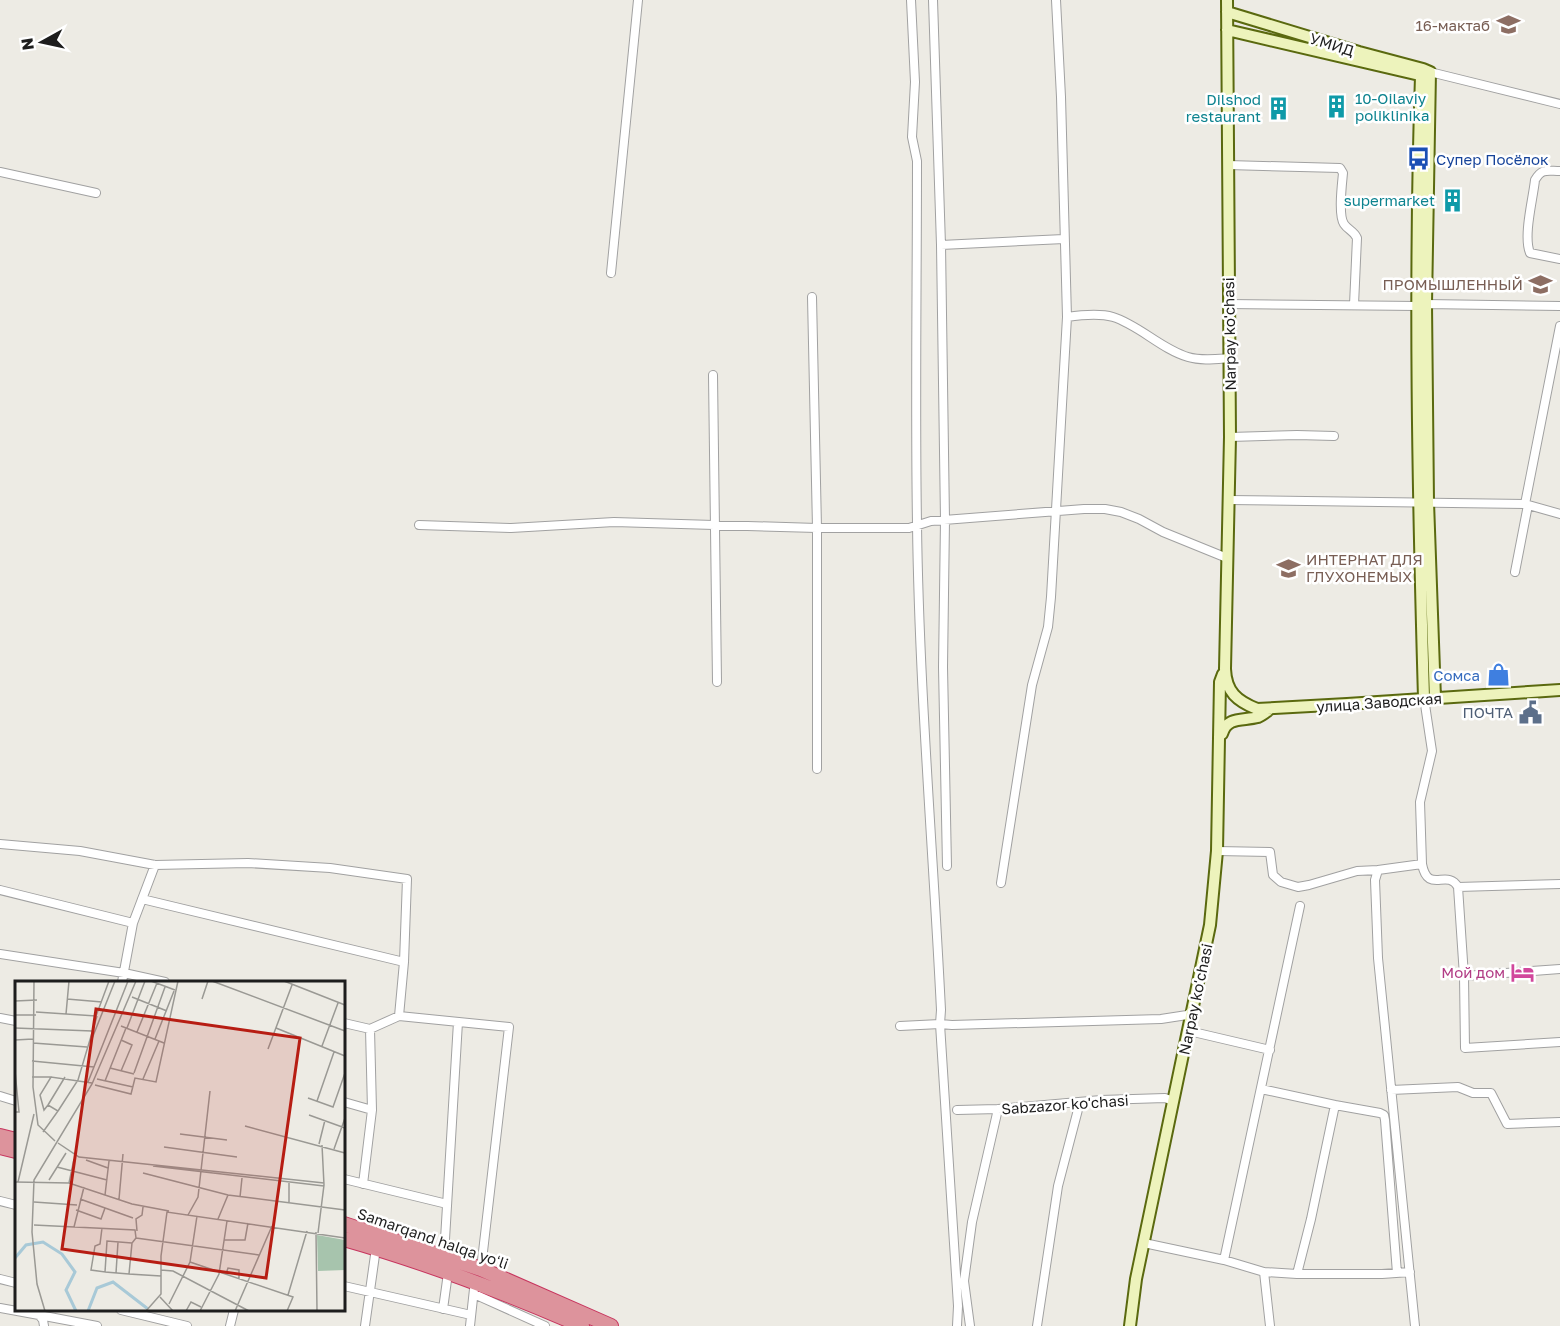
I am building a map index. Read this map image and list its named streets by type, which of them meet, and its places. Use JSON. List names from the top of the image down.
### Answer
{
  "streets": {
    "highway": ["Samarqand halqa yoʻli"],
    "street": [
      "УМИД",
      "Narpay ko'chasi",
      "улица Заводская",
      "Sabzazor ko'chasi"
    ]
  },
  "crossings": [
    ["УМИД", "Narpay ko'chasi"],
    ["Narpay ko'chasi", "улица Заводская"],
    ["Narpay ko'chasi", "Sabzazor ko'chasi"]
  ],
  "places": {
    "school or university": ["16-мактаб", "ПРОМЫШЛЕННЫЙ", "ИНТЕРНАТ ДЛЯ ГЛУХОНЕМЫХ"],
    "building": ["10-Oilaviy poliklinika", "Dilshod restaurant", "supermarket"],
    "bus stop": ["Супер Посёлок"],
    "shop": ["Сомса"],
    "public building": ["ПОЧТА"],
    "hotel": ["Мой дом"]
  },
  "north": "left"
}
